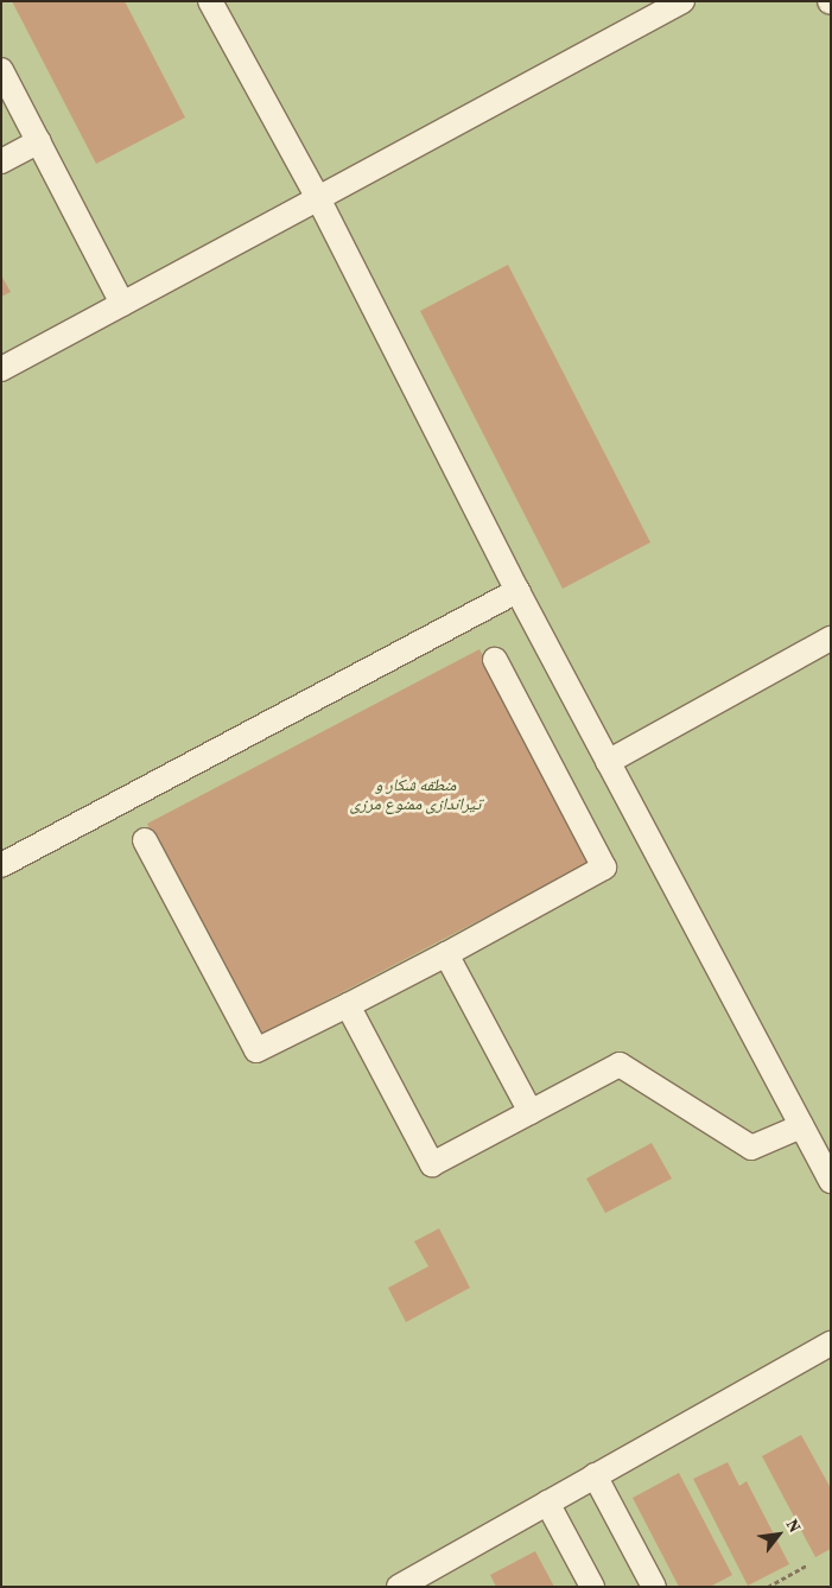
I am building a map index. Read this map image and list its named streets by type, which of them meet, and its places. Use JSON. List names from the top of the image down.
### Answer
{
  "parks": ["منطقه شکار و تیراندازی ممنوع مرزی"],
  "north": "top right"
}
